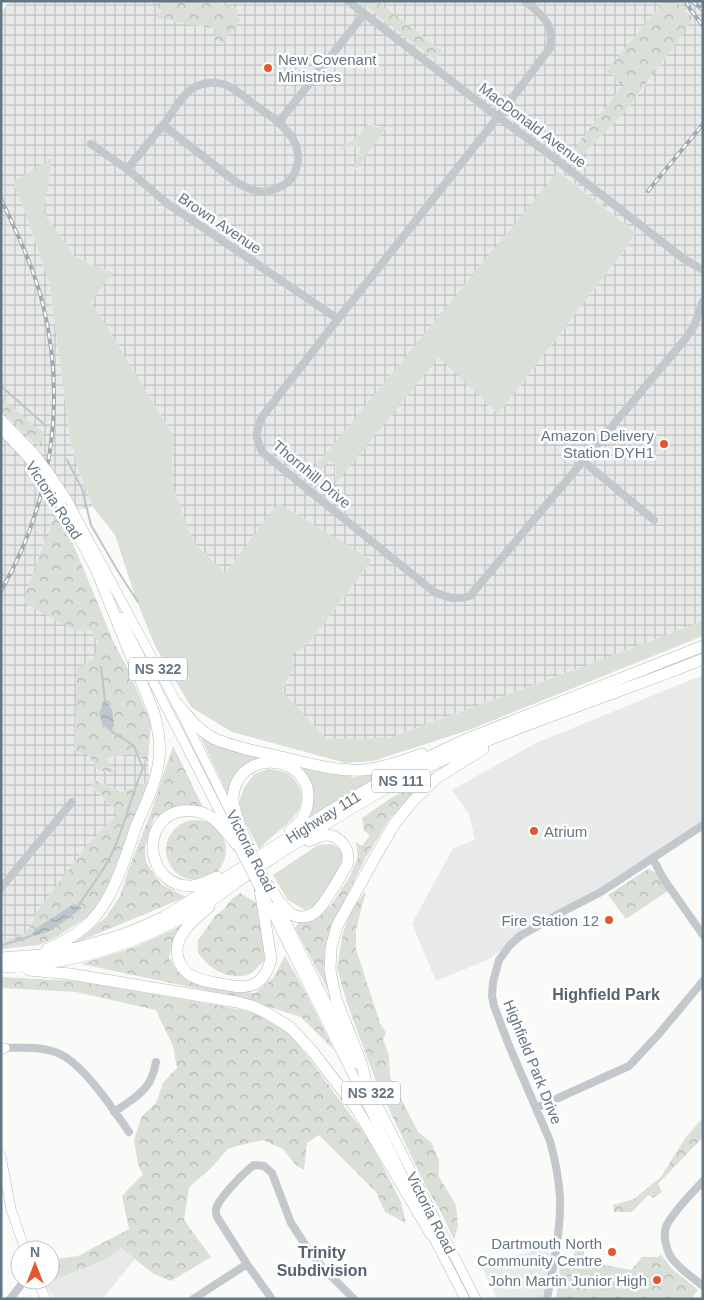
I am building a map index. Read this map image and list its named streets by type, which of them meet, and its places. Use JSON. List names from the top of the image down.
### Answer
{
  "streets": {
    "highway": ["NS 111", "Highway 111"],
    "main road": ["Victoria Road", "NS 322"],
    "street": [
      "MacDonald Avenue",
      "Brown Avenue",
      "Thornhill Drive",
      "Highfield Park Drive"
    ]
  },
  "crossings": [
    ["MacDonald Avenue", "Thornhill Drive"],
    ["Brown Avenue", "Thornhill Drive"]
  ],
  "districts": ["Highfield Park", "Trinity Subdivision"],
  "places": [
    "New Covenant Ministries",
    "Amazon Delivery Station DYH1",
    "Atrium",
    "Fire Station 12",
    "Dartmouth North Community Centre",
    "John Martin Junior High"
  ],
  "north": "top"
}
